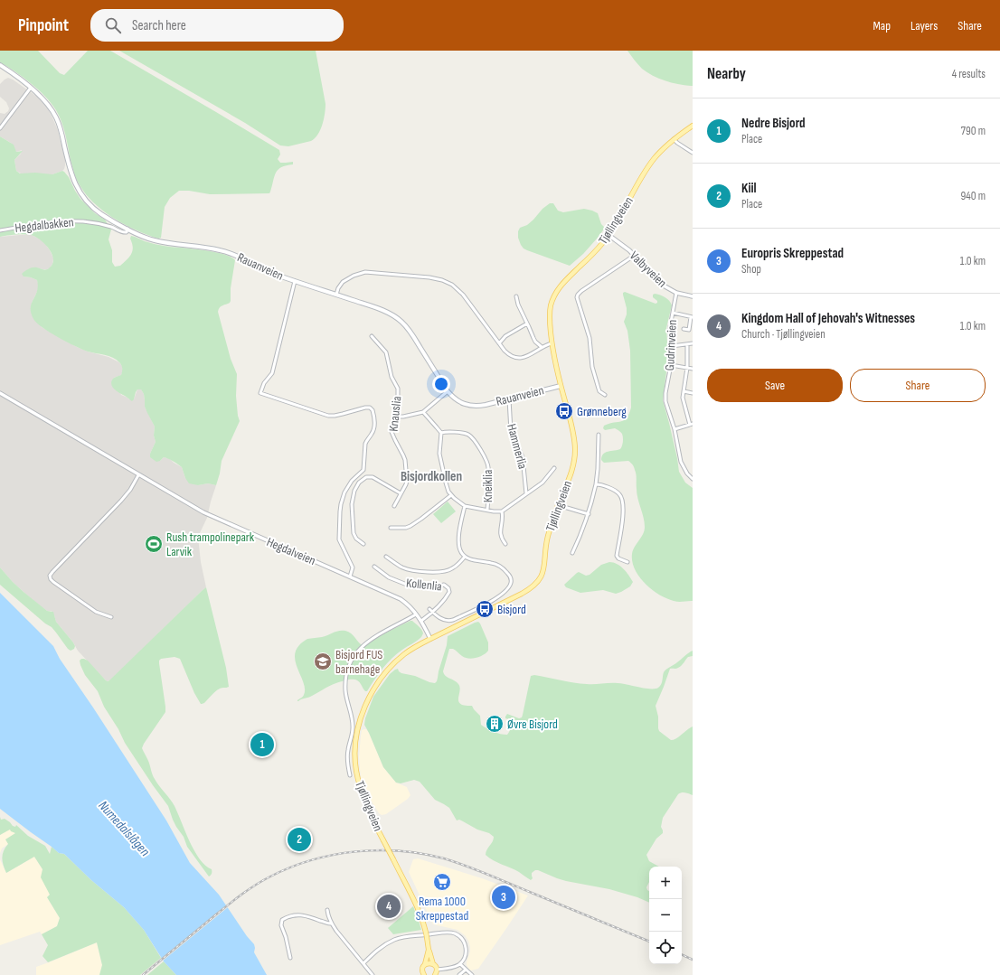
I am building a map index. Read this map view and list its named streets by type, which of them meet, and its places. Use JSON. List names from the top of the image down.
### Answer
{
  "streets": {
    "main road": ["Tjøllingveien", "Rauanveien"],
    "street": [
      "Hegdalbakken",
      "Valbyveien",
      "Gudrinveien",
      "Knauslia",
      "Hammerlia",
      "Kneiklia",
      "Hegdalveien",
      "Kollenlia"
    ]
  },
  "crossings": [
    ["Tjøllingveien", "Rauanveien"],
    ["Tjøllingveien", "Valbyveien"],
    ["Tjøllingveien", "Hegdalveien"],
    ["Hegdalbakken", "Rauanveien"],
    ["Rauanveien", "Hammerlia"],
    ["Valbyveien", "Gudrinveien"]
  ],
  "districts": ["Bisjordkollen"],
  "water": ["Numedalslågen"],
  "places": {
    "bus stop": ["Grønneberg", "Bisjord"],
    "sports": ["Rush trampolinepark Larvik"],
    "school or university": ["Bisjord FUS barnehage"],
    "building": ["Øvre Bisjord"],
    "supermarket": ["Rema 1000 Skreppestad"]
  },
  "page": {
    "header": "Pinpoint",
    "search": "Search here",
    "nav": ["Map", "Layers", "Share"],
    "heading": ["Nearby", "4 results"],
    "list": [
      {
        "mark": "1",
        "name": "Nedre Bisjord",
        "note": "Place",
        "value": "790 m"
      },
      {
        "mark": "2",
        "name": "Kiil",
        "note": "Place",
        "value": "940 m"
      },
      {
        "mark": "3",
        "name": "Europris Skreppestad",
        "note": "Shop",
        "value": "1.0 km"
      },
      {
        "mark": "4",
        "name": "Kingdom Hall of Jehovah's Witnesses",
        "note": "Church · Tjøllingveien",
        "value": "1.0 km"
      }
    ],
    "buttons": ["Save", "Share"],
    "pins": [
      "1",
      "2",
      "3",
      "4"
    ],
    "map_buttons": ["+", "−"]
  }
}
